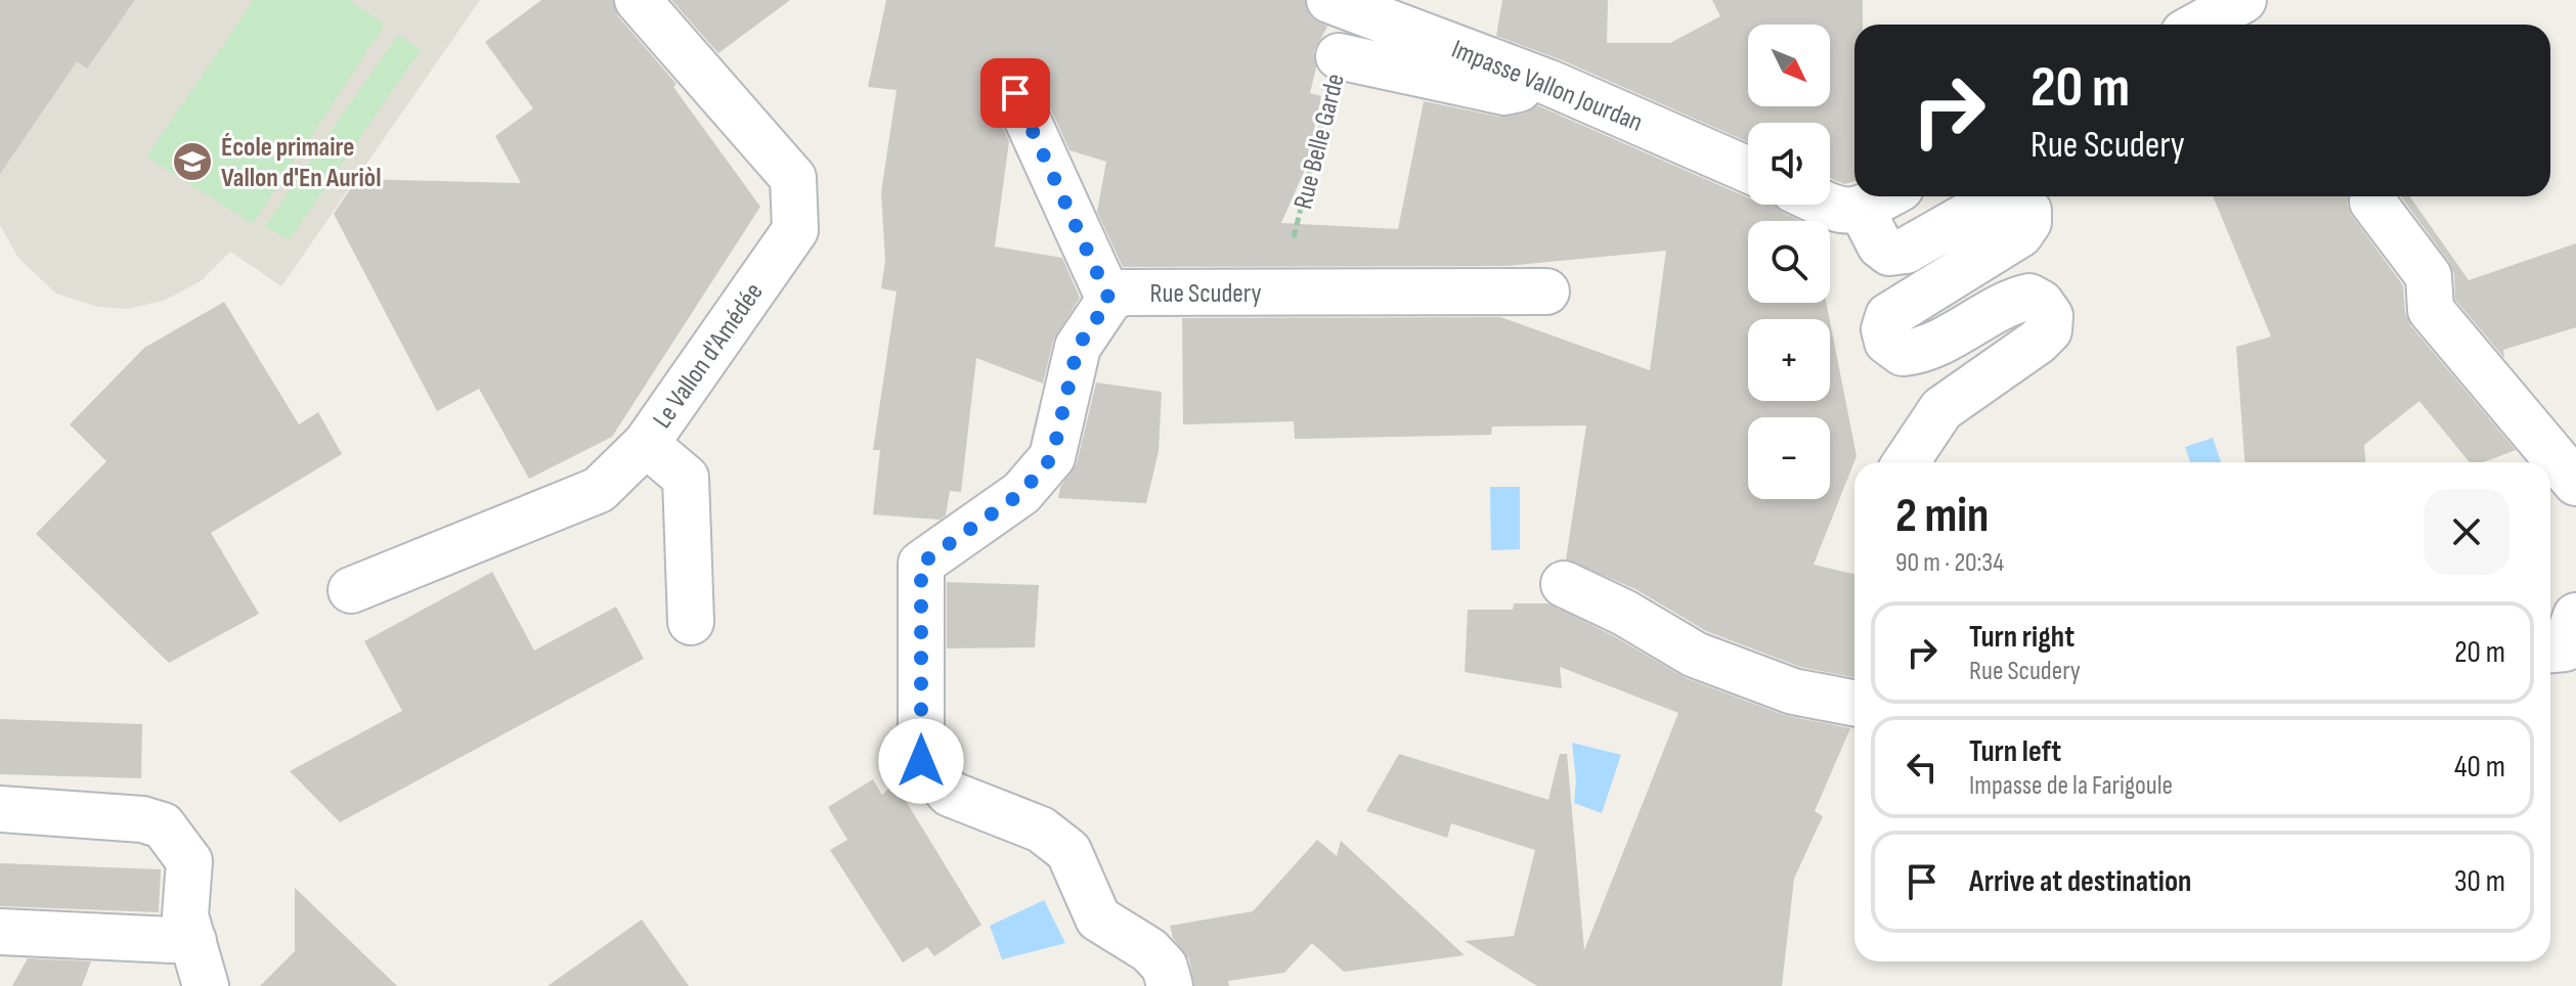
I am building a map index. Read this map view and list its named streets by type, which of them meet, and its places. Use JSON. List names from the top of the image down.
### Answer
{
  "streets": {
    "street": [
      "Impasse Vallon Jourdan",
      "Rue Belle Garde",
      "Rue Scudery",
      "Le Vallon d'Amédée"
    ]
  },
  "crossings": [
    ["Impasse Vallon Jourdan", "Rue Belle Garde"],
    ["Rue Belle Garde", "Rue Scudery"]
  ],
  "places": {
    "school or university": ["École primaire Vallon d'En Auriòl"]
  },
  "north": "bottom right",
  "page": {
    "map_buttons": ["+", "−"],
    "turn": ["20 m", "Rue Scudery"],
    "heading": ["2 min", "90 m · 20:34"],
    "list": [
      {
        "name": "Turn right",
        "note": "Rue Scudery",
        "value": "20 m"
      },
      {
        "name": "Turn left",
        "note": "Impasse de la Farigoule",
        "value": "40 m"
      },
      {
        "name": "Arrive at destination",
        "value": "30 m"
      }
    ]
  }
}
